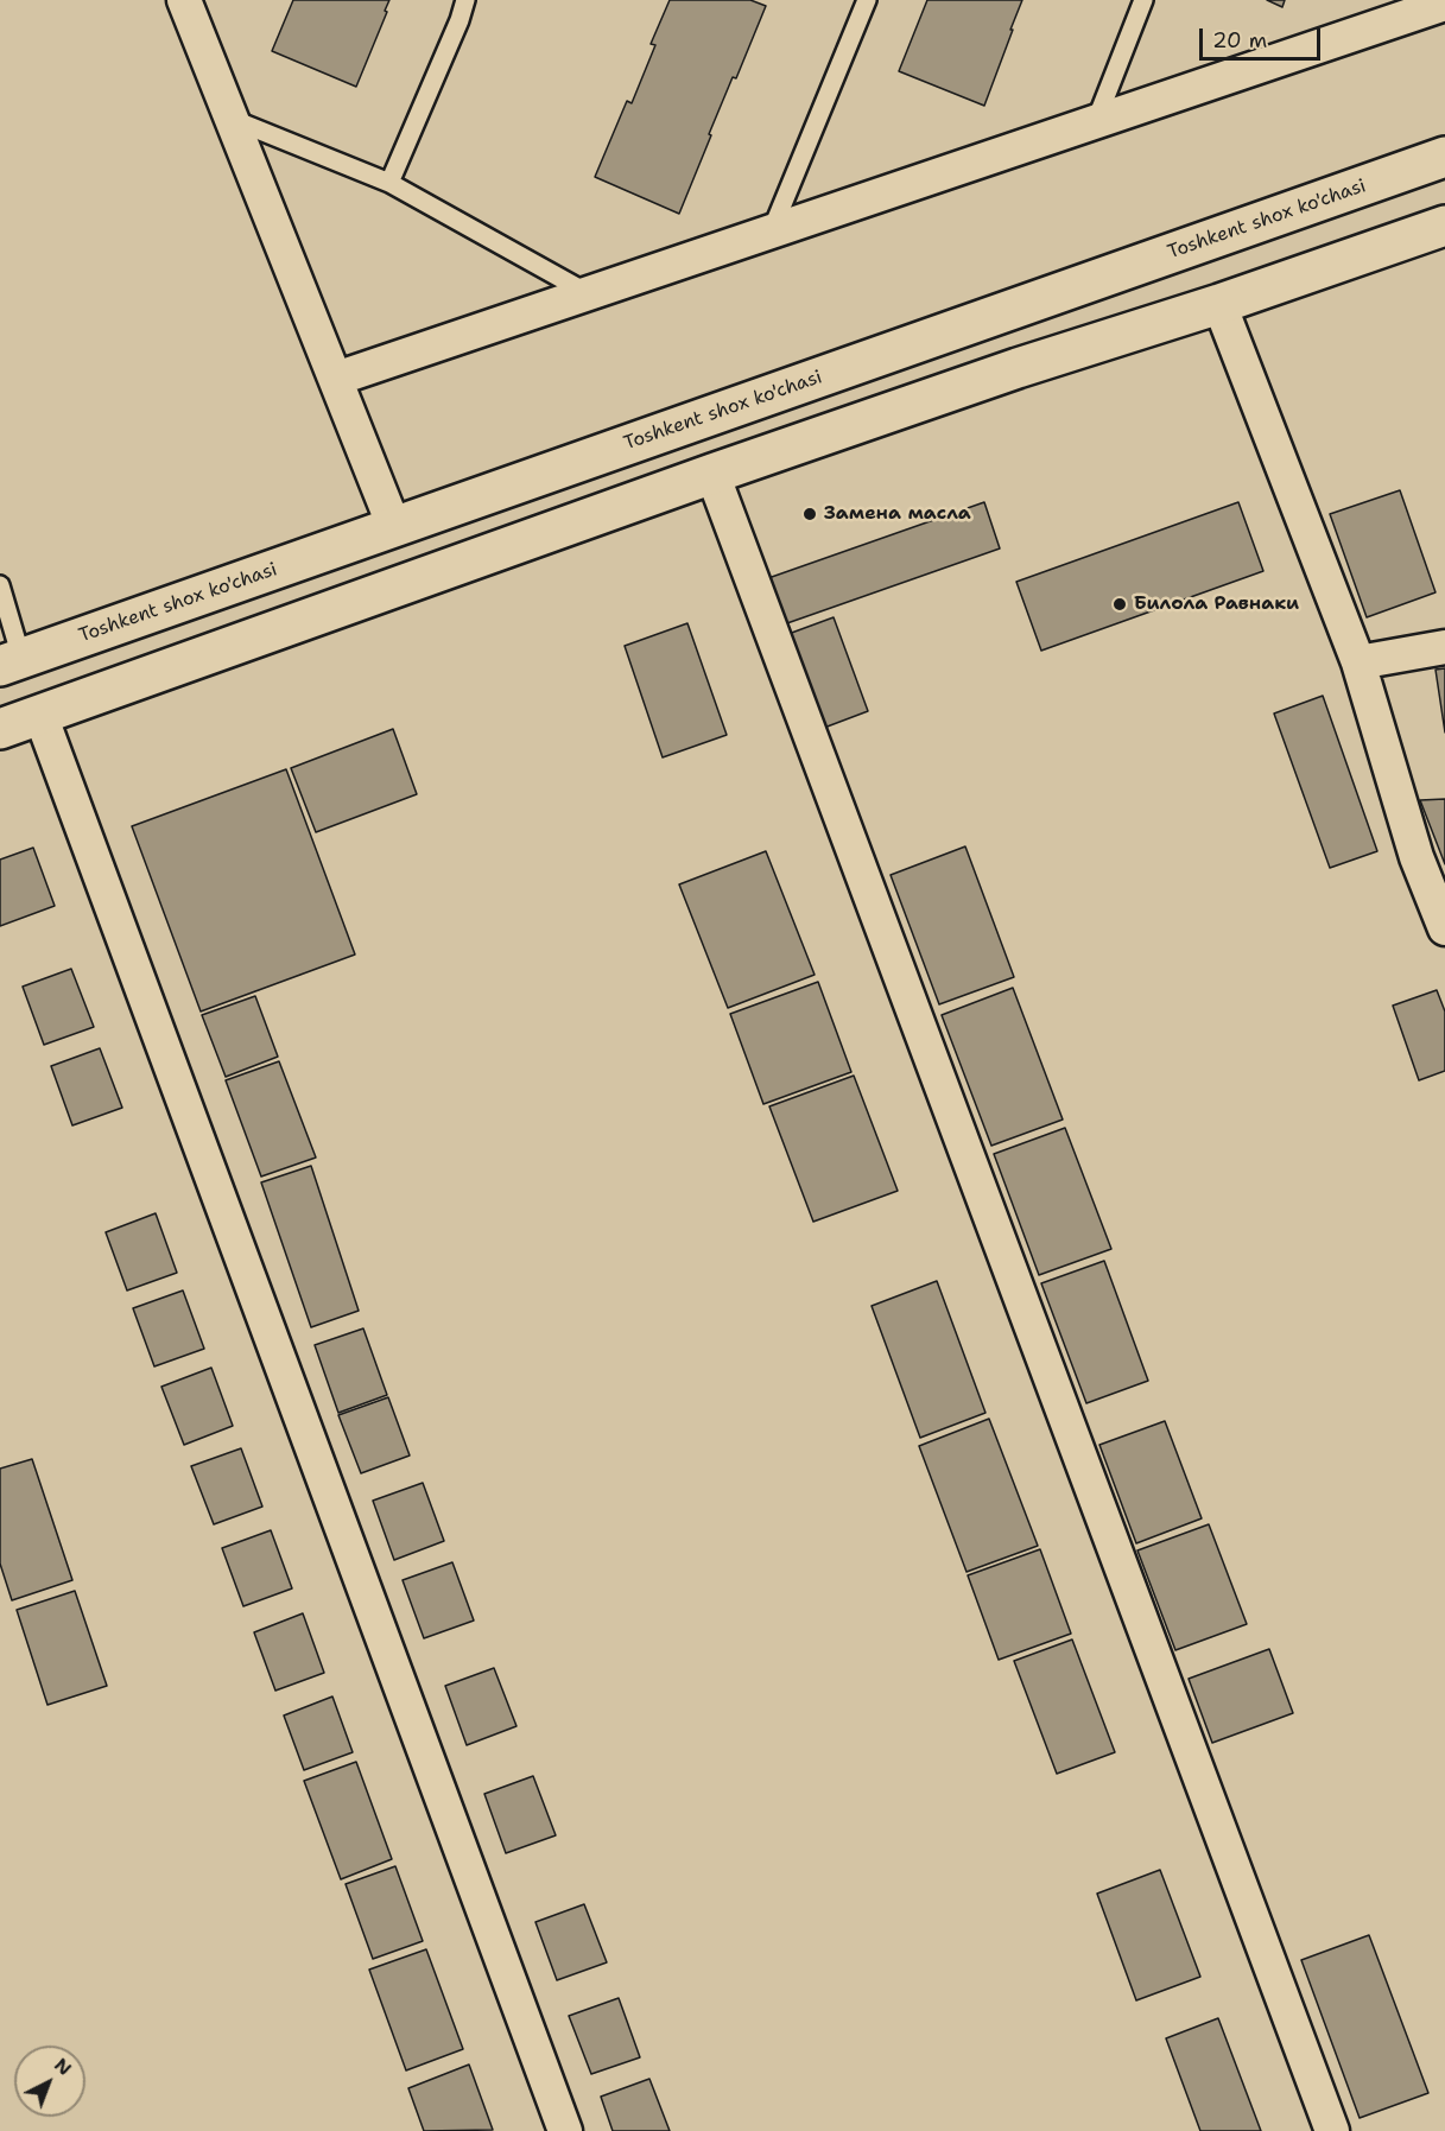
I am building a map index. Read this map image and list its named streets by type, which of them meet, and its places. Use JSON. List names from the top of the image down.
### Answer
{
  "streets": {
    "main road": ["Toshkent shox ko'chasi"]
  },
  "places": ["Замена масла", "Билола Равнаки"],
  "scale_bar": "20 m",
  "north": "top right"
}
